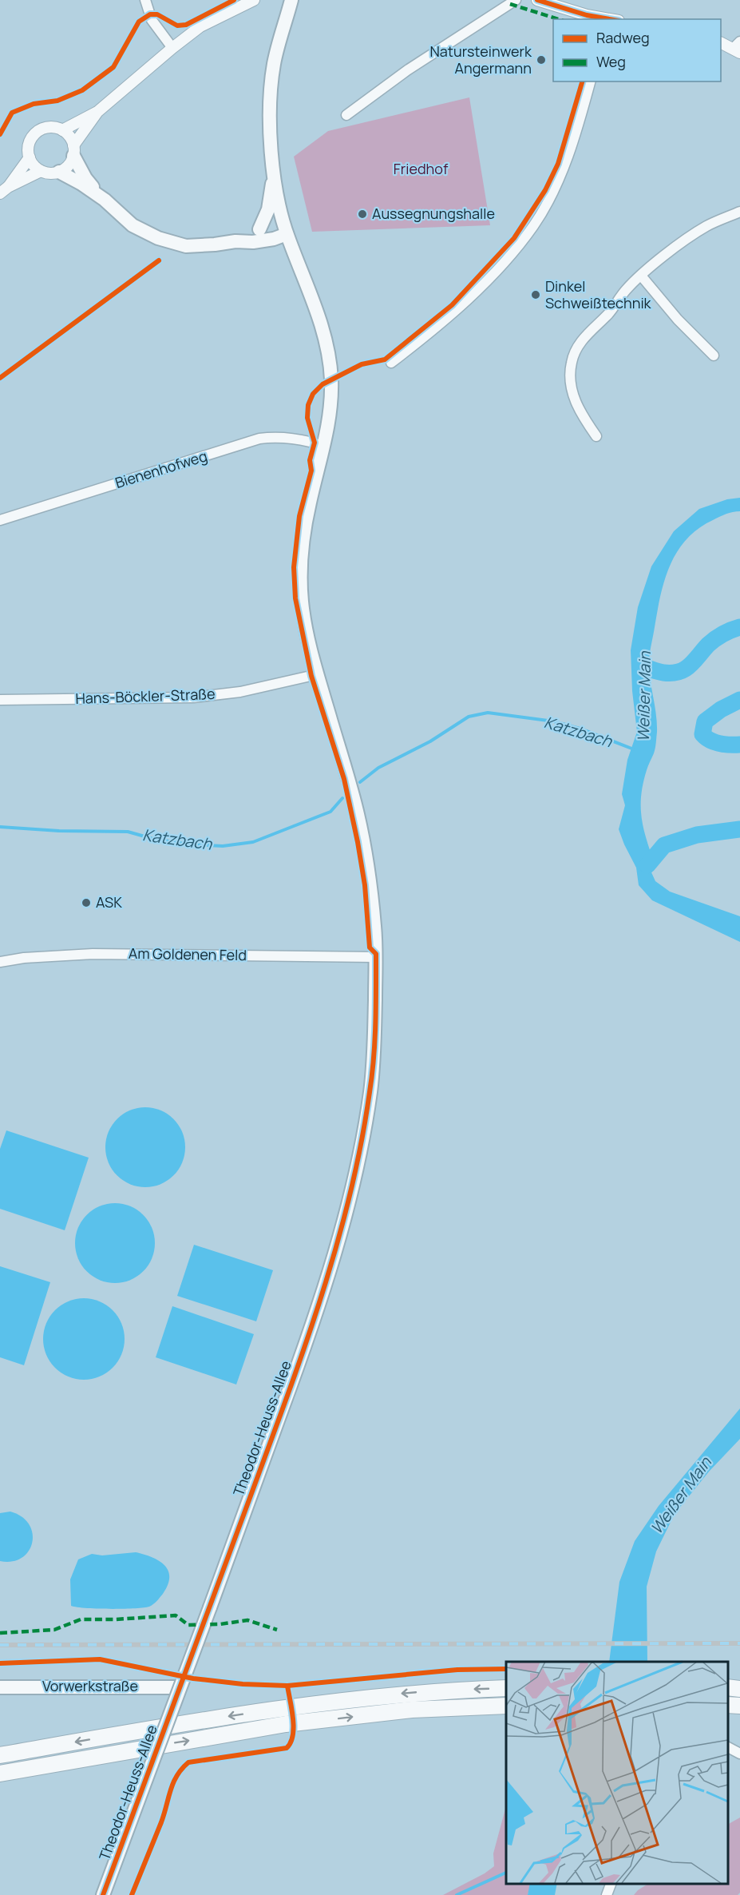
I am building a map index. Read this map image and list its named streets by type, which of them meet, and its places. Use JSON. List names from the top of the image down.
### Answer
{
  "streets": {
    "main road": ["Theodor-Heuss-Allee", "Vorwerkstraße"],
    "street": ["Bienenhofweg", "Hans-Böckler-Straße", "Am Goldenen Feld"]
  },
  "crossings": [
    ["Bienenhofweg", "Theodor-Heuss-Allee"],
    ["Hans-Böckler-Straße", "Theodor-Heuss-Allee"],
    ["Am Goldenen Feld", "Theodor-Heuss-Allee"],
    ["Theodor-Heuss-Allee", "Vorwerkstraße"]
  ],
  "water": ["Weißer Main", "Katzbach"],
  "parks": ["Friedhof"],
  "places": [
    "Natursteinwerk Angermann",
    "Aussegnungshalle",
    "Dinkel Schweißtechnik",
    "ASK"
  ],
  "legend": ["Radweg", "Weg"]
}
